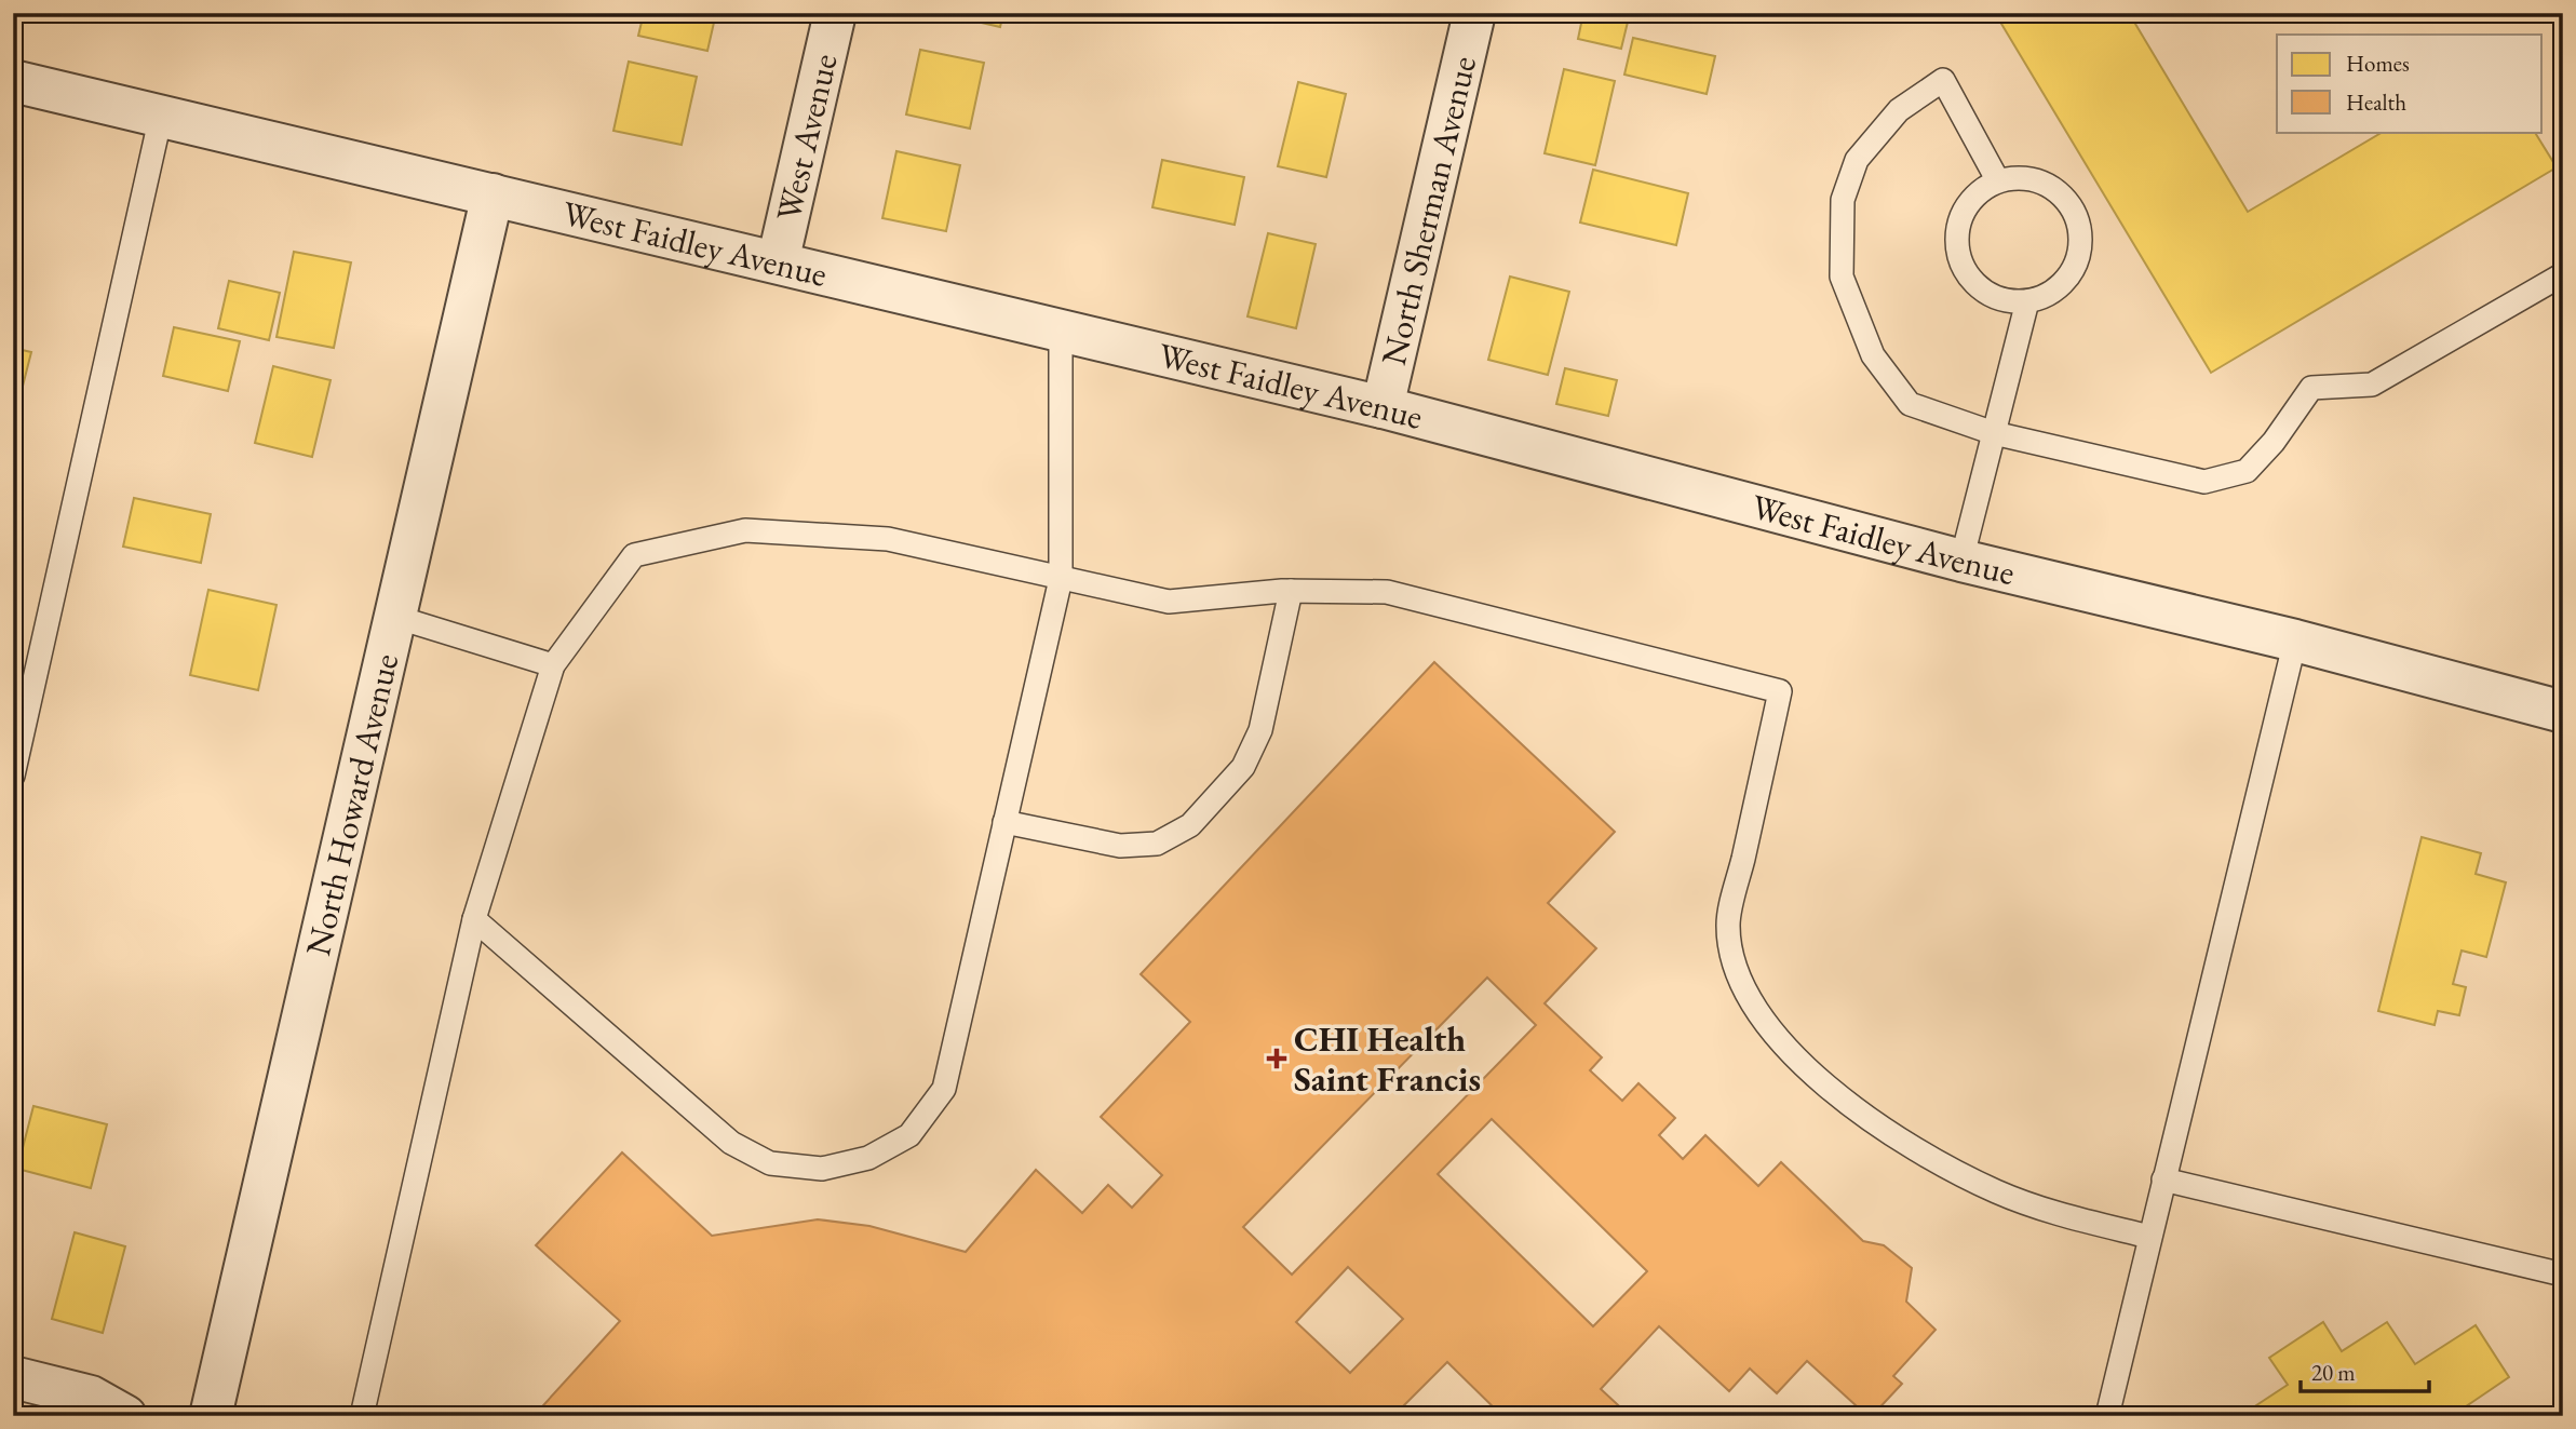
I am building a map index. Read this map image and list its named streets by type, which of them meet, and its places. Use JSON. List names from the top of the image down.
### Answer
{
  "streets": {
    "street": [
      "West Avenue",
      "North Sherman Avenue",
      "West Faidley Avenue",
      "North Howard Avenue"
    ]
  },
  "crossings": [
    ["West Avenue", "West Faidley Avenue"],
    ["North Sherman Avenue", "West Faidley Avenue"],
    ["West Faidley Avenue", "North Howard Avenue"]
  ],
  "places": {
    "health": ["CHI Health Saint Francis"]
  },
  "legend": ["Homes", "Health"],
  "scale_bar": "20 m"
}
